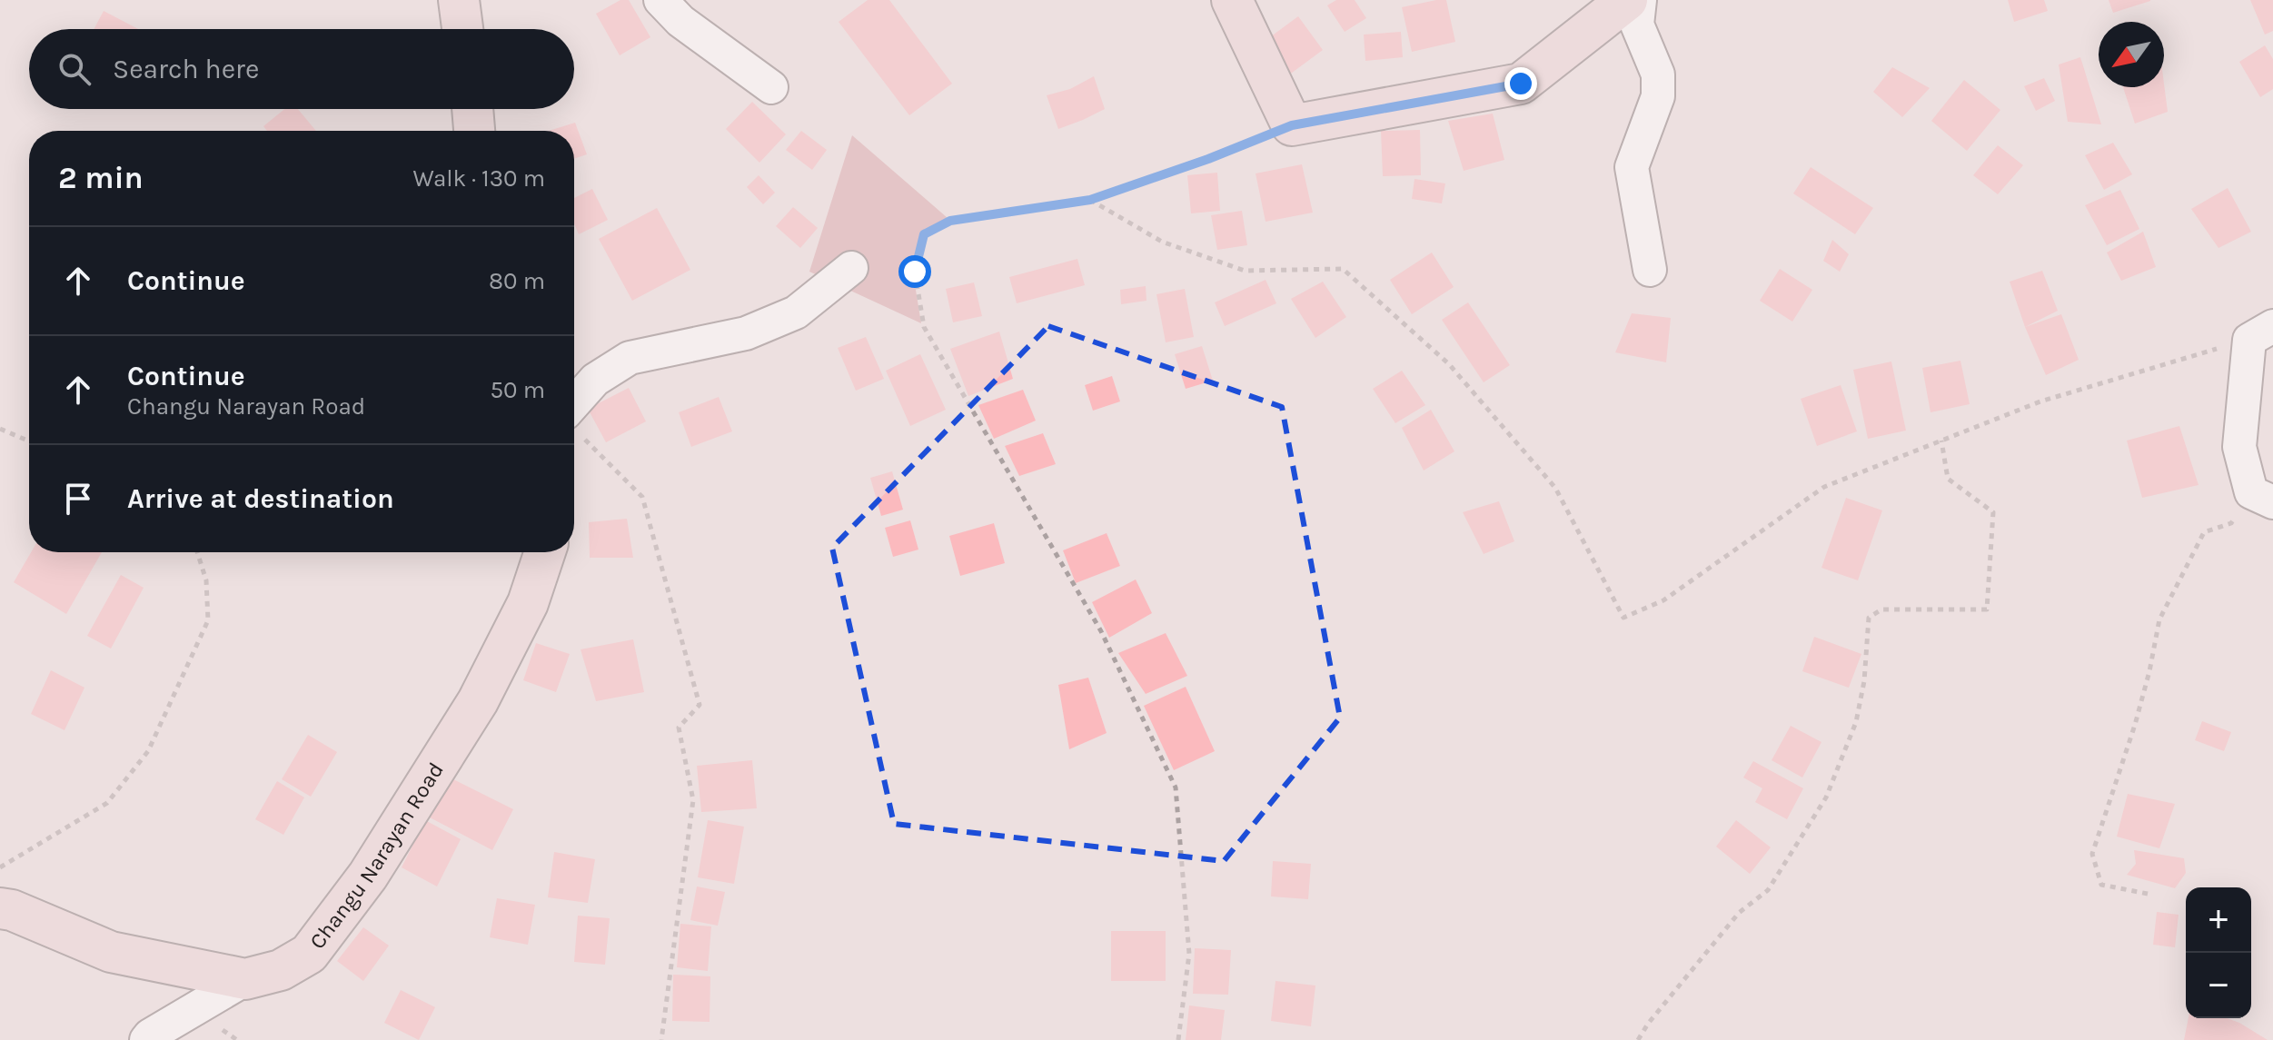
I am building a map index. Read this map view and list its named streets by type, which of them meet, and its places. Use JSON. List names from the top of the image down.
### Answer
{
  "streets": {
    "main road": ["Changu Narayan Road"]
  },
  "north": "bottom left",
  "page": {
    "search": "Search here",
    "heading": ["2 min", "Walk · 130 m"],
    "list": [
      ["Continue", "80 m"],
      ["Continue", "Changu Narayan Road", "50 m"],
      "Arrive at destination"
    ],
    "map_buttons": ["+", "−"]
  }
}
